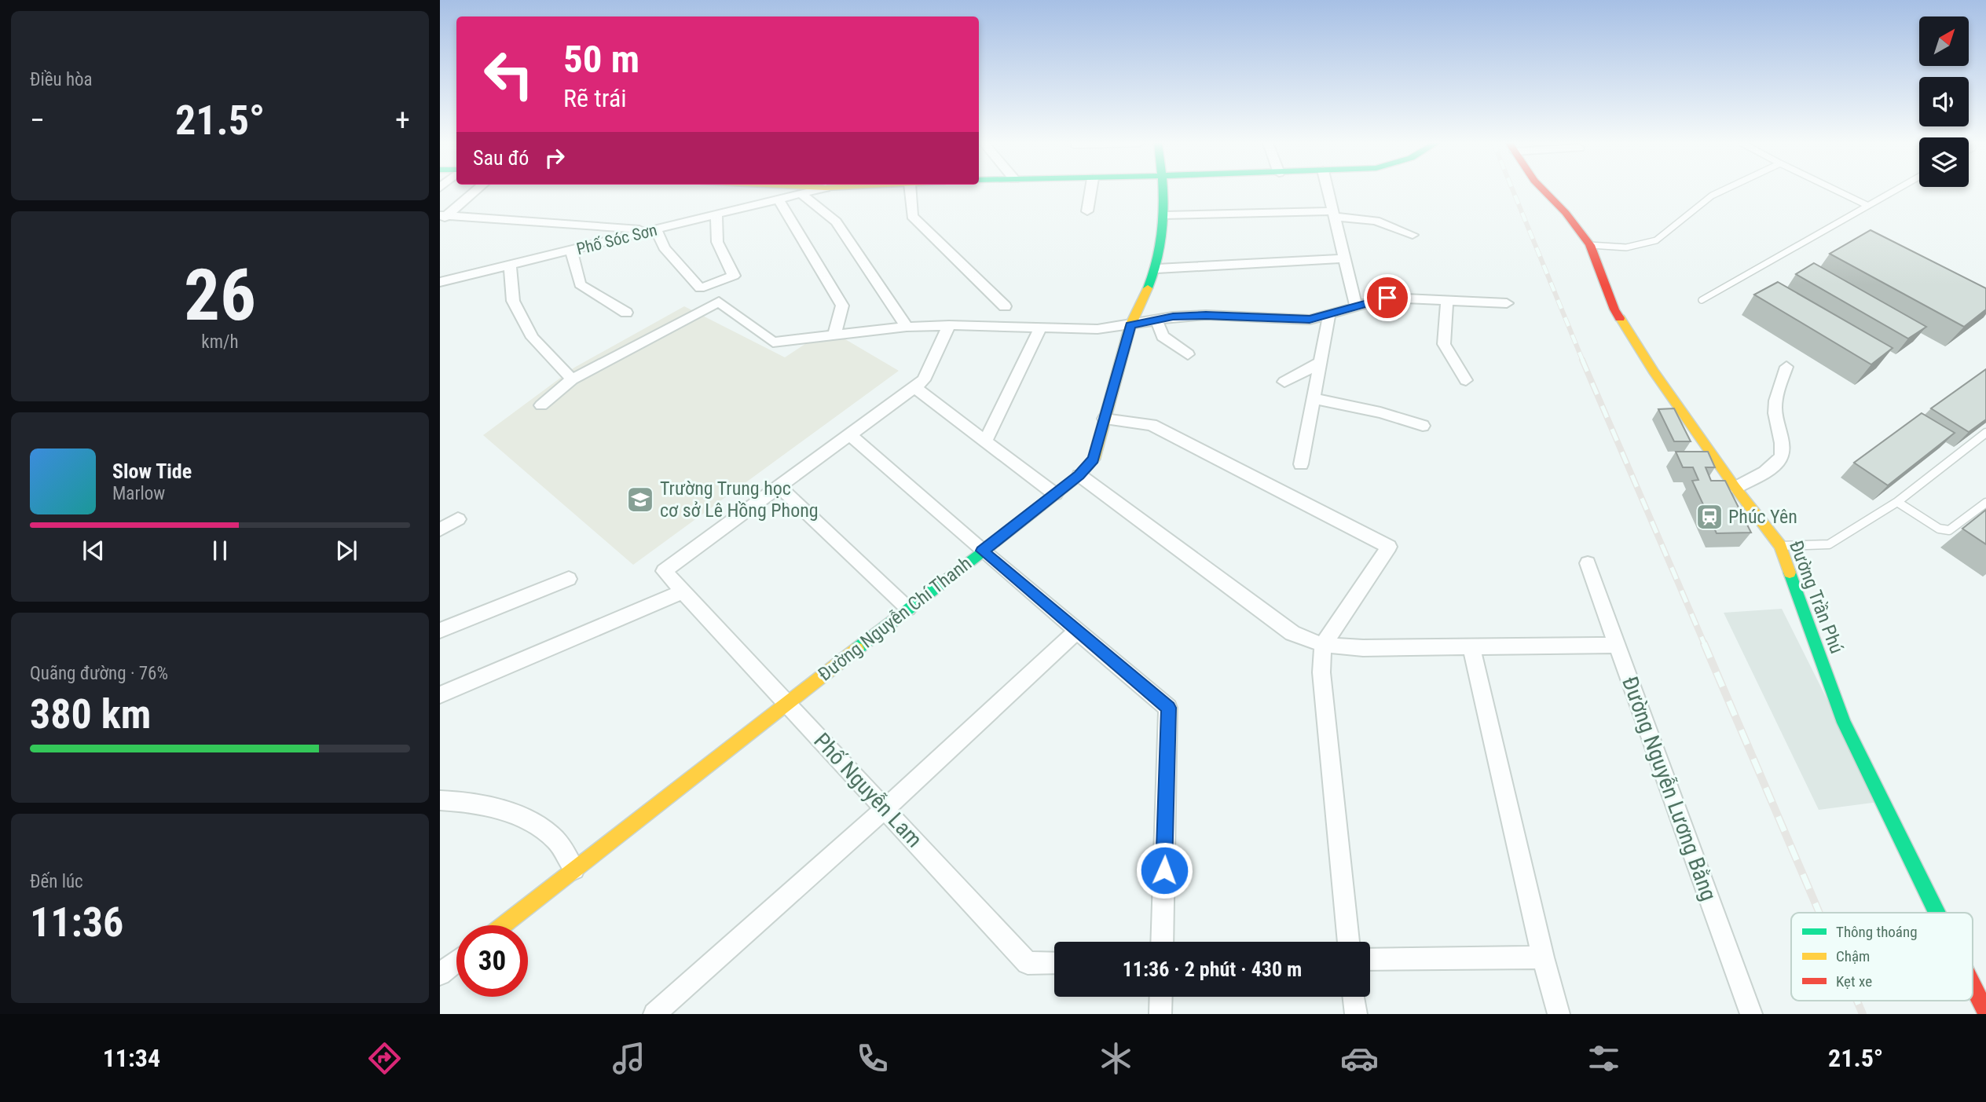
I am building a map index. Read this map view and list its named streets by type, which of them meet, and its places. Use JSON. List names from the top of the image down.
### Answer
{
  "streets": {
    "street": [
      "Phố Sóc Sơn",
      "Đường Trần Phú",
      "Đường Nguyễn Chí Thanh",
      "Đường Nguyễn Lương Bằng",
      "Phố Nguyễn Lam"
    ]
  },
  "crossings": [
    ["Đường Nguyễn Chí Thanh", "Phố Nguyễn Lam"]
  ],
  "places": {
    "school or university": ["Trường Trung học cơ sở Lê Hồng Phong"],
    "station": ["Phúc Yên"]
  },
  "legend": ["Thông thoáng", "Chậm", "Kẹt xe"],
  "north": "top right",
  "page": {
    "tile": [
      "Điều hòa",
      ["26", "km/h"],
      ["Quãng đường · 76%", "380 km"],
      ["Đến lúc", "11:36"]
    ],
    "turn": ["50 m", "Rẽ trái"],
    "heat": ["−", "21.5°", "+"],
    "then": "Sau đó",
    "song": ["Slow Tide", "Marlow"],
    "limit": "30",
    "trip": "11:36 · 2 phút · 430 m",
    "tabs": ["11:34", "21.5°"]
  }
}
